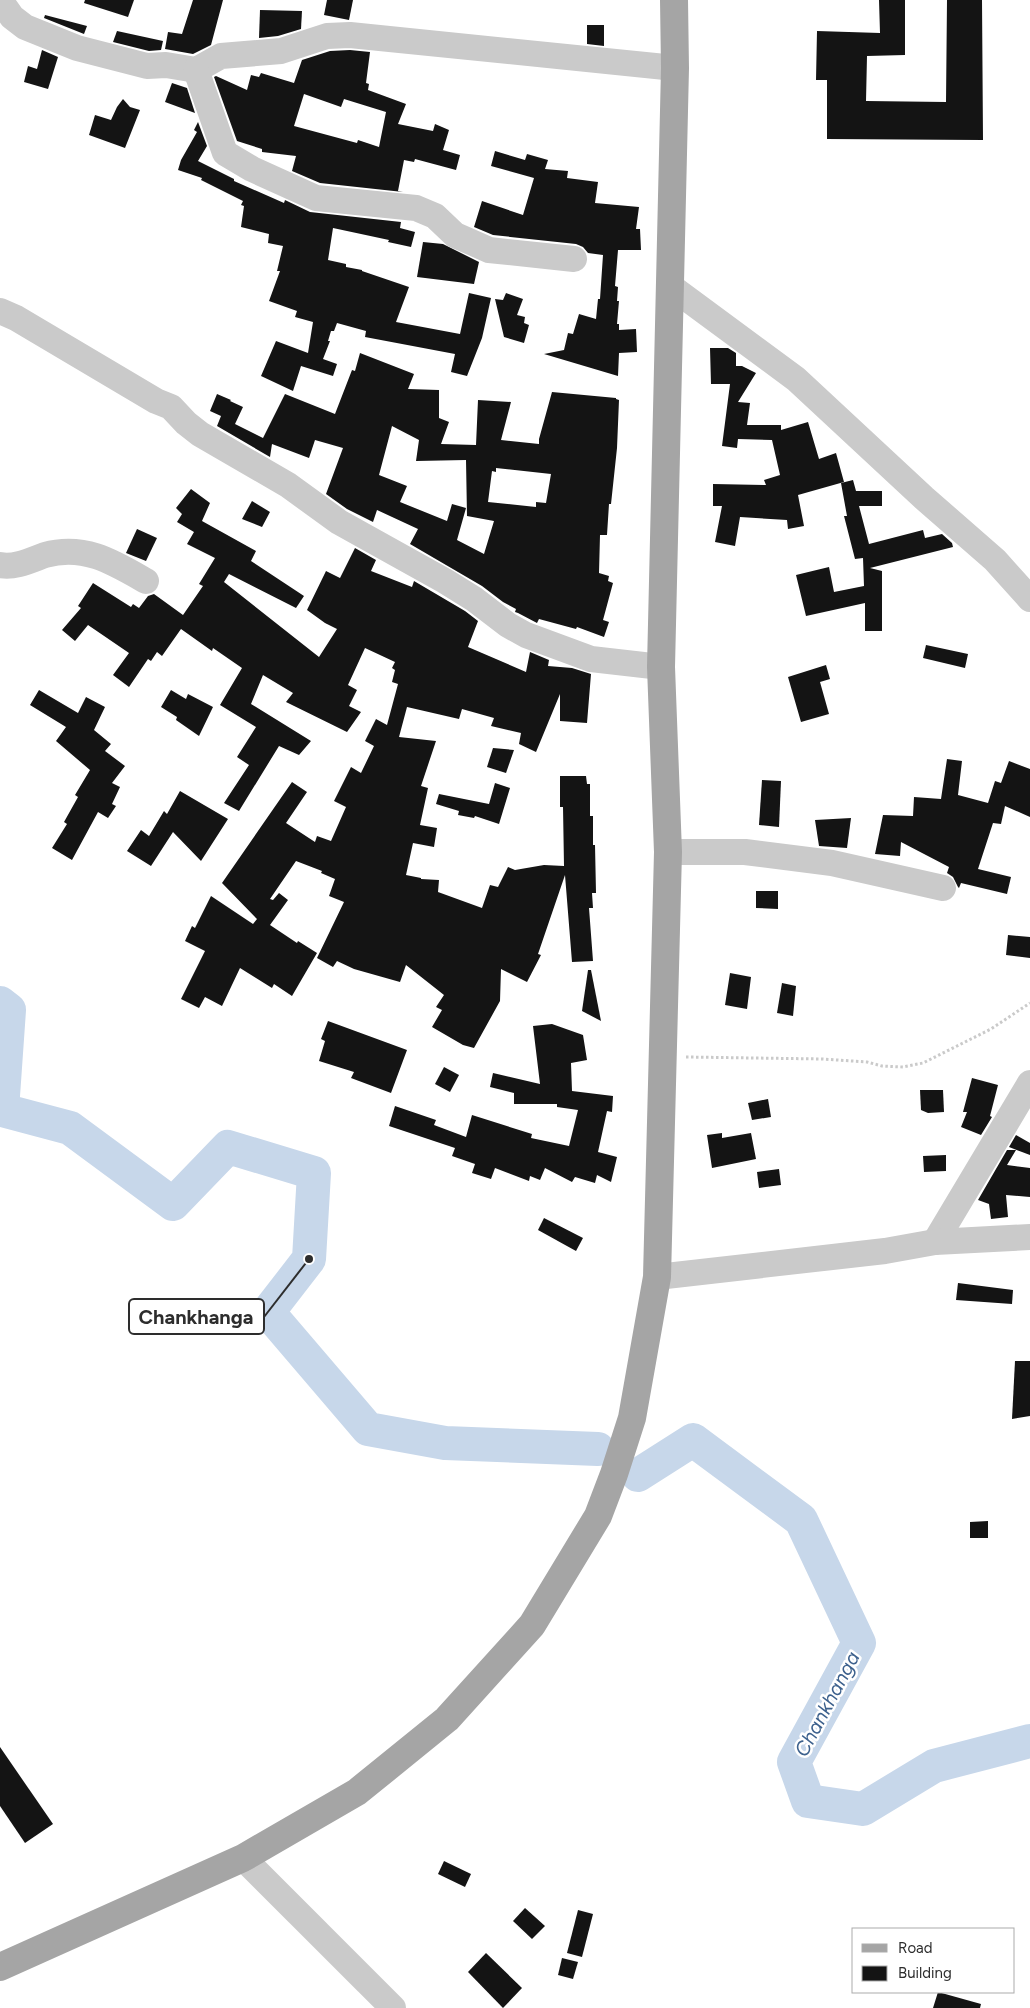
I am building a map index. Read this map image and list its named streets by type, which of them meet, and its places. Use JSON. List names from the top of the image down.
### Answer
{
  "water": ["Chankhanga"],
  "places": ["Chankhanga"],
  "legend": ["Road", "Building"]
}
